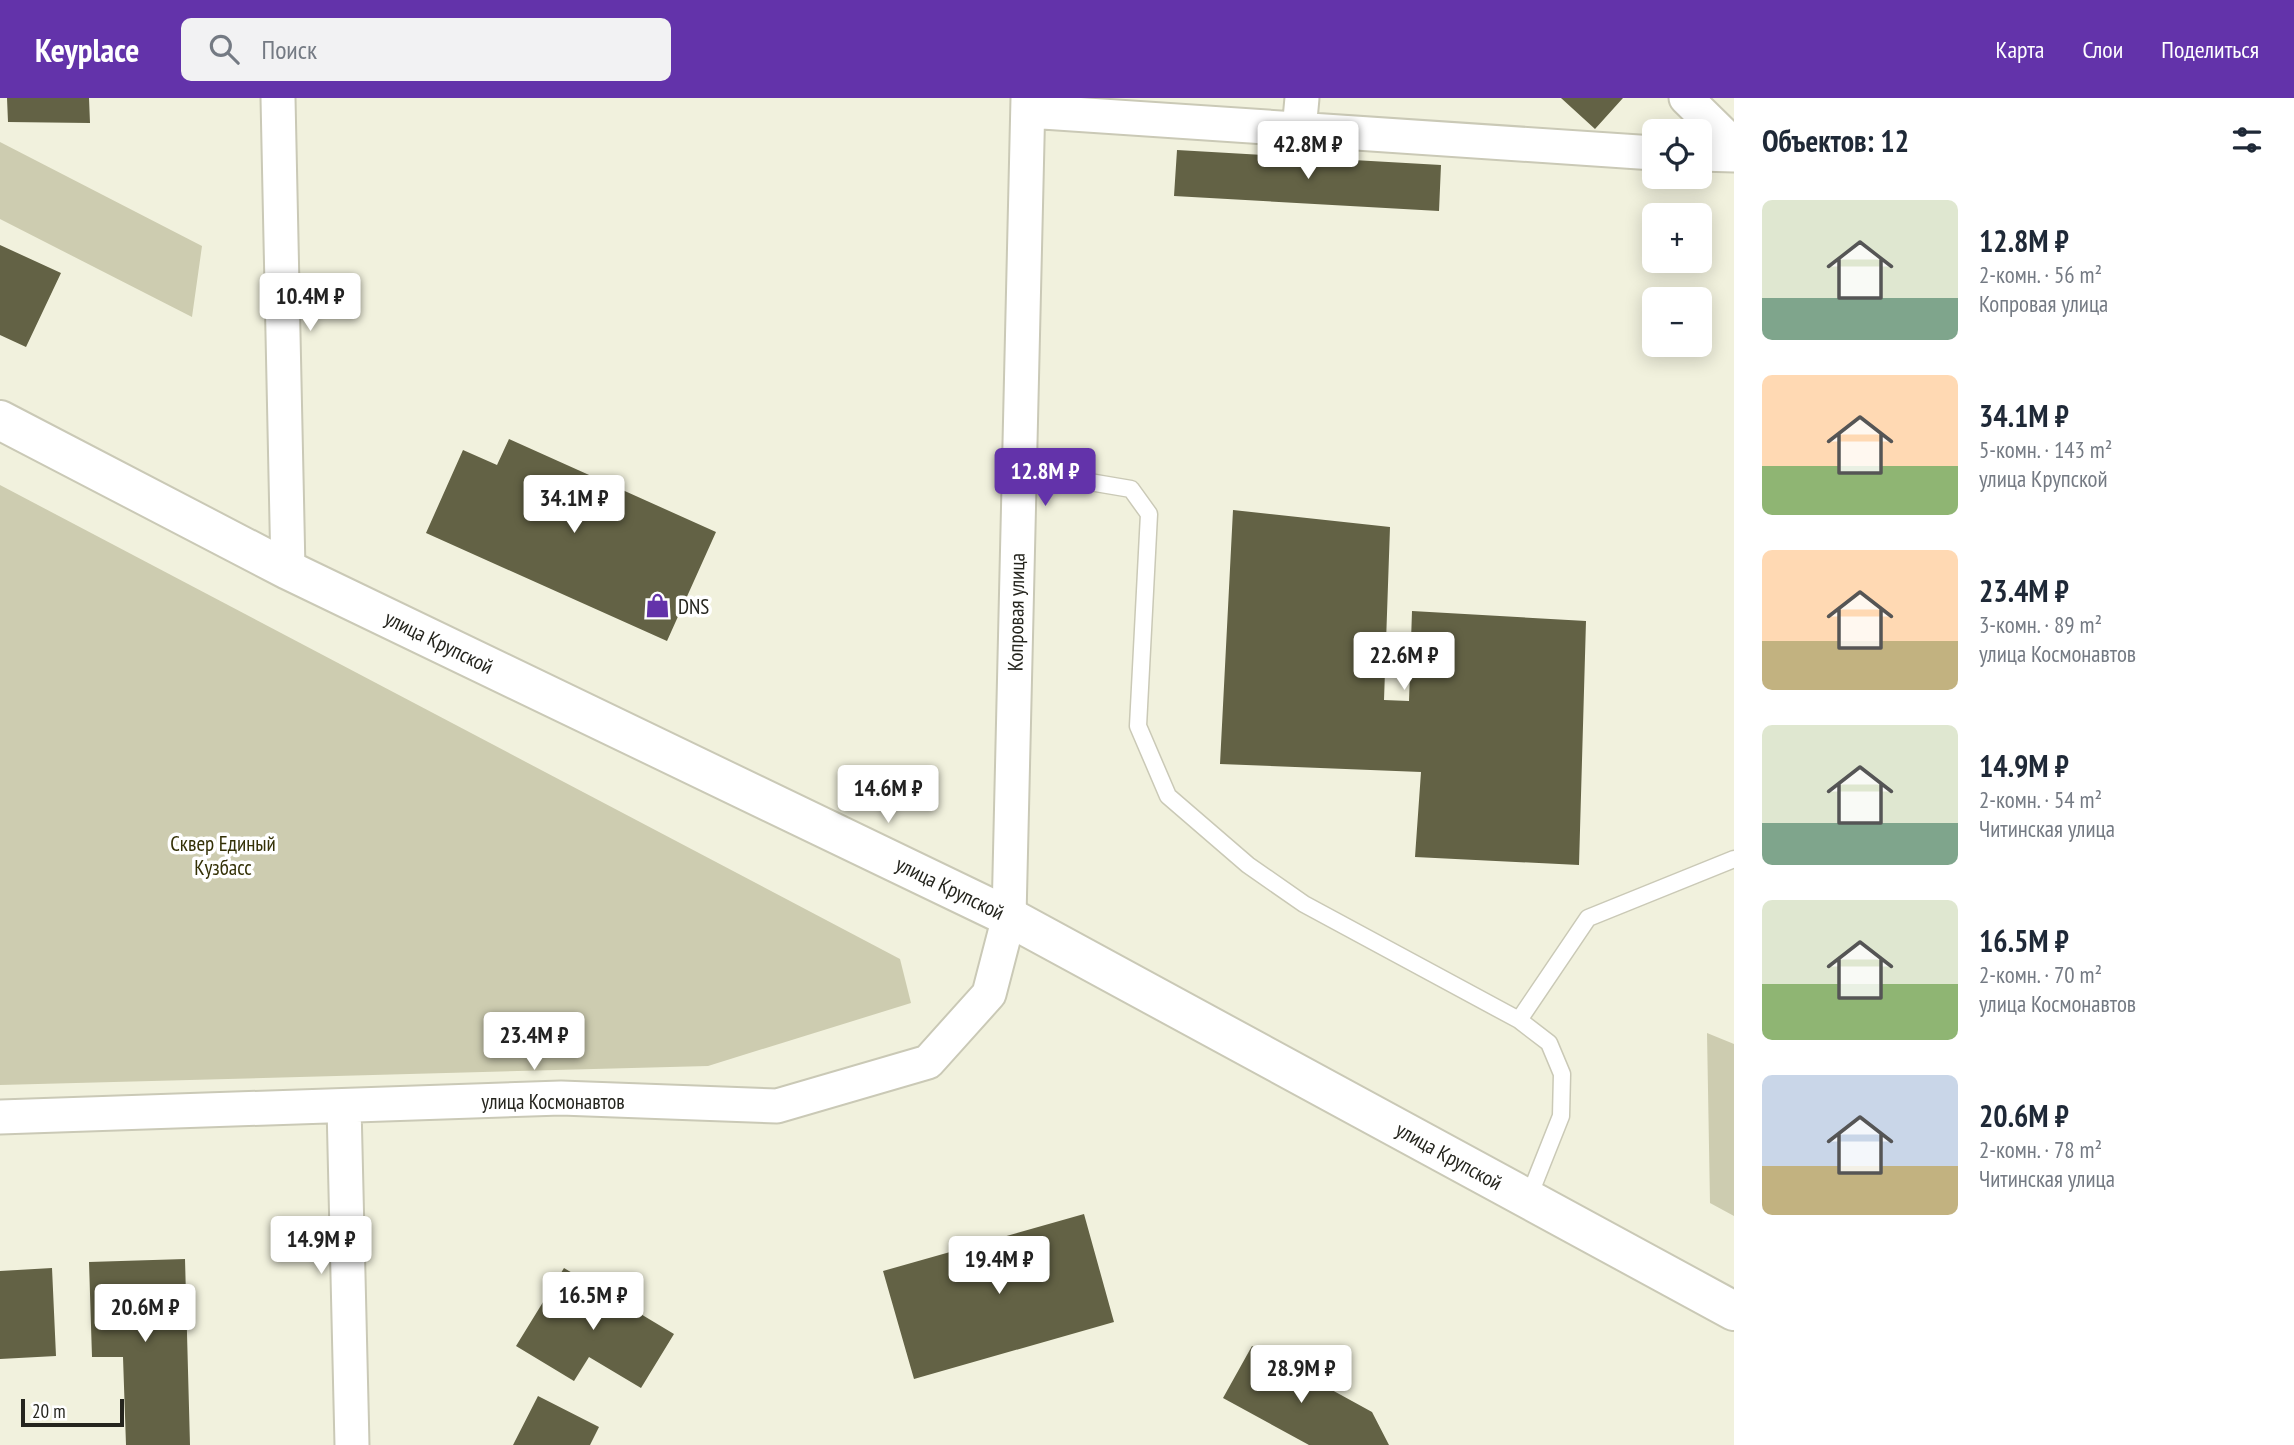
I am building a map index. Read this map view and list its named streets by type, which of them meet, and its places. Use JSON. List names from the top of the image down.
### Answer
{
  "streets": {
    "street": ["Копровая улица", "улица Крупской", "улица Космонавтов"]
  },
  "crossings": [
    ["Копровая улица", "улица Крупской"],
    ["Копровая улица", "улица Космонавтов"],
    ["улица Крупской", "улица Космонавтов"]
  ],
  "parks": ["Сквер Единый Кузбасс"],
  "places": {
    "shop": ["DNS"]
  },
  "scale_bar": "20 m",
  "page": {
    "header": "Keyplace",
    "search": "Поиск",
    "nav": ["Карта", "Слои", "Поделиться"],
    "heading": "Объектов: 12",
    "map_buttons": ["+", "−"],
    "price": [
      "42.8M ₽",
      "10.4M ₽",
      "12.8M ₽",
      "34.1M ₽",
      "22.6M ₽",
      "14.6M ₽",
      "23.4M ₽",
      "14.9M ₽",
      "19.4M ₽",
      "16.5M ₽",
      "20.6M ₽",
      "28.9M ₽"
    ],
    "list": [
      {
        "name": "12.8M ₽",
        "note": "2-комн. · 56 m² · Копровая улица"
      },
      {
        "name": "34.1M ₽",
        "note": "5-комн. · 143 m² · улица Крупской"
      },
      {
        "name": "23.4M ₽",
        "note": "3-комн. · 89 m² · улица Космонавтов"
      },
      {
        "name": "14.9M ₽",
        "note": "2-комн. · 54 m² · Читинская улица"
      },
      {
        "name": "16.5M ₽",
        "note": "2-комн. · 70 m² · улица Космонавтов"
      },
      {
        "name": "20.6M ₽",
        "note": "2-комн. · 78 m² · Читинская улица"
      }
    ],
    "scale": "20 m"
  }
}
